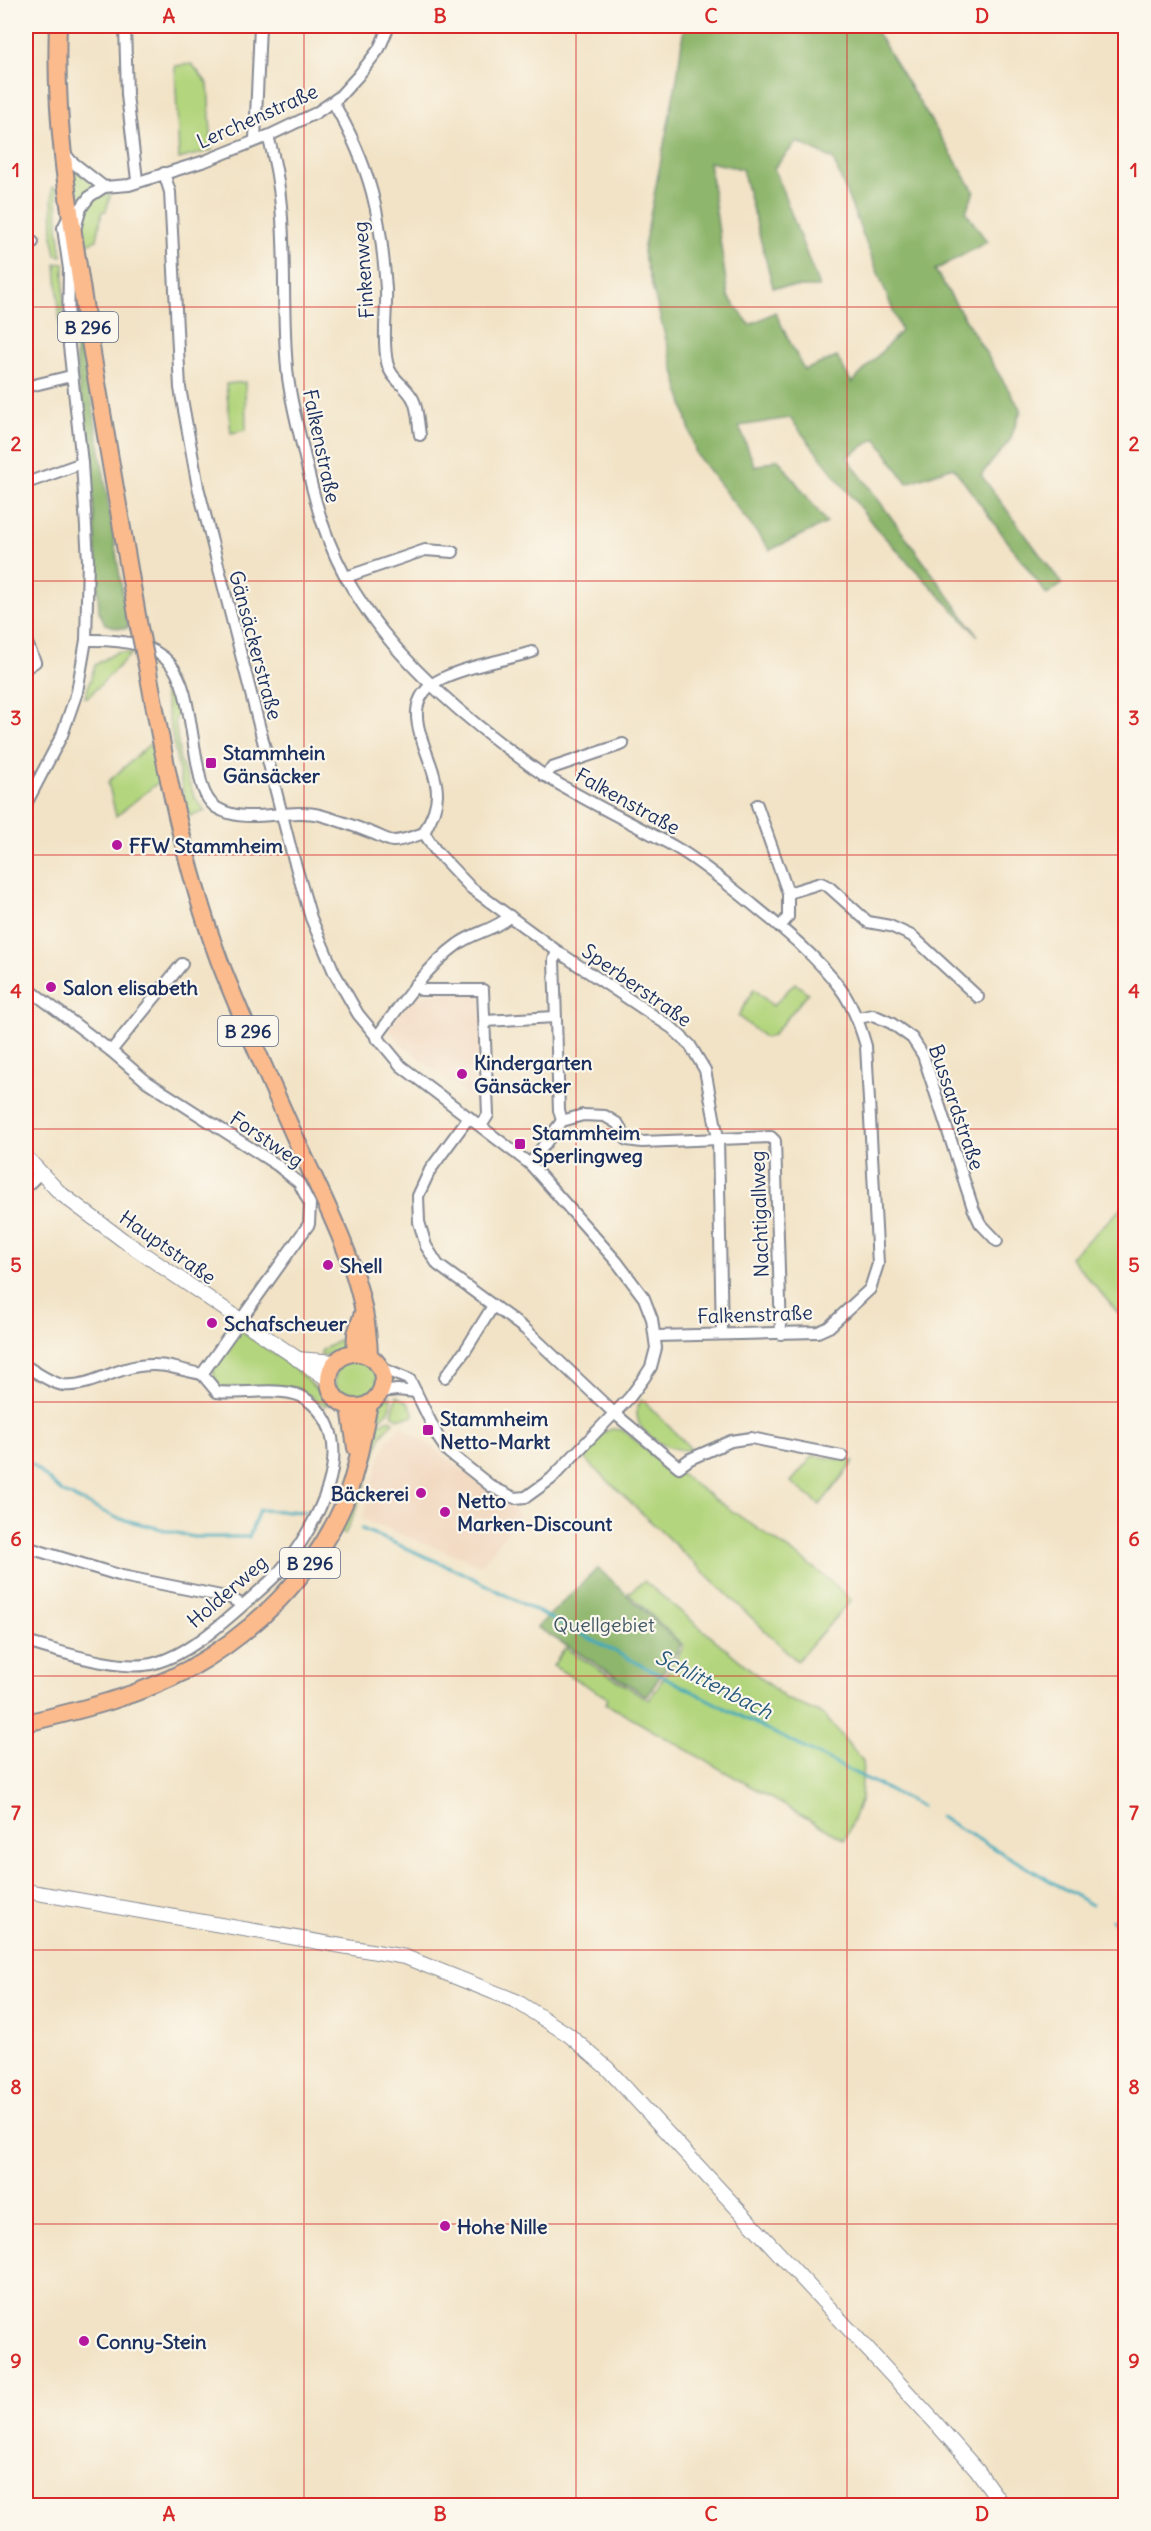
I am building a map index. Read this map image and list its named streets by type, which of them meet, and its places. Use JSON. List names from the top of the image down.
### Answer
{
  "streets": {
    "main road": ["B 296"],
    "street": [
      "Lerchenstraße",
      "Finkenweg",
      "Falkenstraße",
      "Gänsäckerstraße",
      "Sperberstraße",
      "Bussardstraße",
      "Forstweg",
      "Nachtigallweg",
      "Hauptstraße",
      "Holderweg"
    ]
  },
  "crossings": [
    ["Lerchenstraße", "Finkenweg"],
    ["Lerchenstraße", "Falkenstraße"],
    ["Lerchenstraße", "Gänsäckerstraße"],
    ["B 296", "Gänsäckerstraße"],
    ["B 296", "Hauptstraße"],
    ["Falkenstraße", "Gänsäckerstraße"],
    ["Falkenstraße", "Sperberstraße"],
    ["Falkenstraße", "Bussardstraße"],
    ["Falkenstraße", "Nachtigallweg"],
    ["Gänsäckerstraße", "Hauptstraße"],
    ["Sperberstraße", "Nachtigallweg"],
    ["Forstweg", "Hauptstraße"],
    ["Forstweg", "Holderweg"]
  ],
  "water": ["Schlittenbach"],
  "parks": ["Quellgebiet"],
  "places": {
    "transit": ["Stammhein Gänsäcker", "Stammheim Sperlingweg", "Stammheim Netto-Markt"],
    "other": [
      "FFW Stammheim",
      "Salon elisabeth",
      "Kindergarten Gänsäcker",
      "Shell",
      "Schafscheuer",
      "Bäckerei",
      "Netto Marken-Discount",
      "Hohe Nille",
      "Conny-Stein"
    ]
  },
  "grid": {
    "columns": [
      "A",
      "B",
      "C",
      "D"
    ],
    "rows": [
      "1",
      "2",
      "3",
      "4",
      "5",
      "6",
      "7",
      "8",
      "9"
    ]
  }
}
